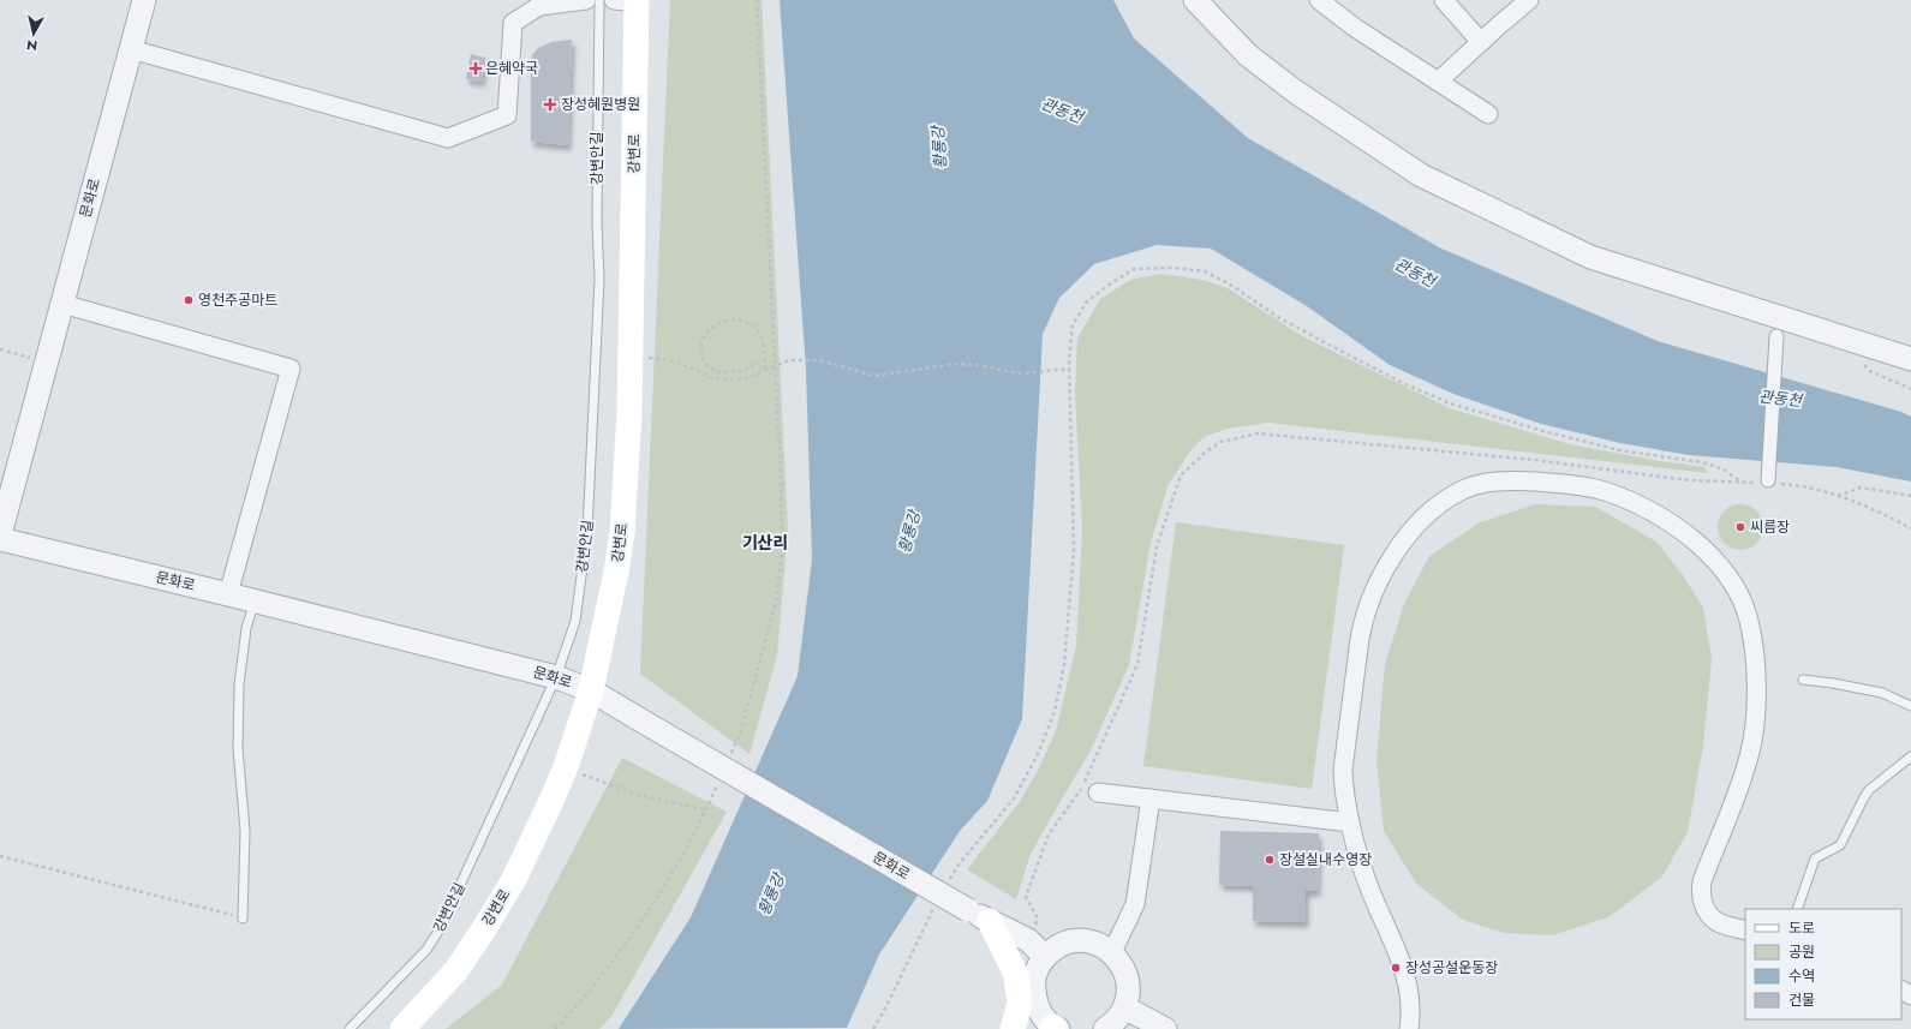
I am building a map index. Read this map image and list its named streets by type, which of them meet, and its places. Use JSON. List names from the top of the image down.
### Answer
{
  "streets": {
    "main road": ["강변로"],
    "street": ["문화로"],
    "lane": ["강변안길"]
  },
  "crossings": [
    ["강변로", "문화로"],
    ["강변안길", "문화로"]
  ],
  "districts": ["기산리"],
  "water": ["관동천", "황룡강"],
  "places": {
    "health": ["은혜약국", "장성혜원병원"],
    "other": [
      "영천주공마트",
      "씨름장",
      "장설실내수영장",
      "장성공설운동장"
    ]
  },
  "legend": [
    "도로",
    "공원",
    "수역",
    "건물"
  ],
  "north": "bottom"
}
